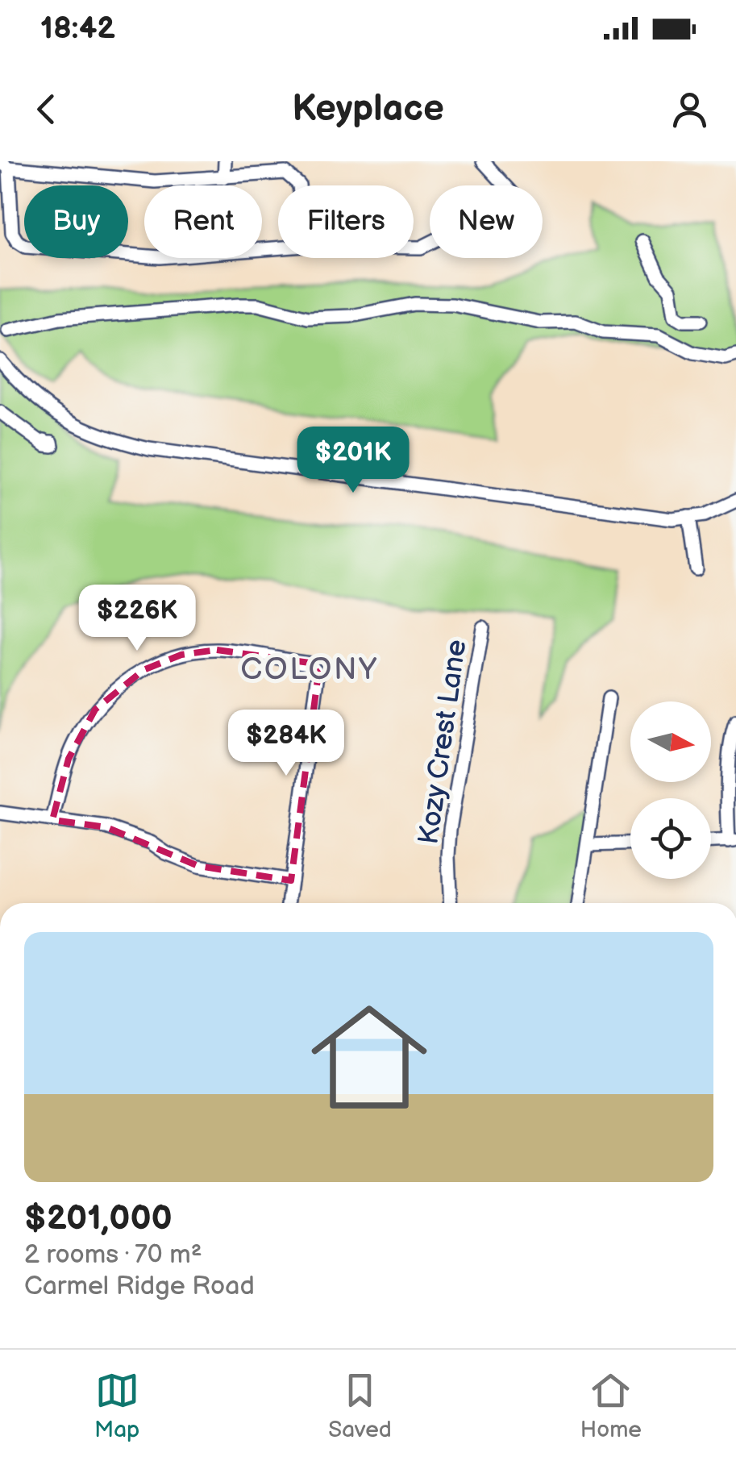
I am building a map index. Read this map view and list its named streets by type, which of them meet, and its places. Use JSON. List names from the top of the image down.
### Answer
{
  "streets": {
    "street": ["Kozy Crest Lane"]
  },
  "districts": ["COLONY"],
  "north": "right",
  "page": {
    "status": "18:42",
    "header": "Keyplace",
    "chip": [
      "Buy",
      "Rent",
      "Filters",
      "New"
    ],
    "price": ["$201K", "$226K", "$284K"],
    "list": [
      {
        "name": "$201,000",
        "note": "2 rooms · 70 m² · Carmel Ridge Road"
      }
    ],
    "tabs": ["Map", "Saved", "Home"]
  }
}
